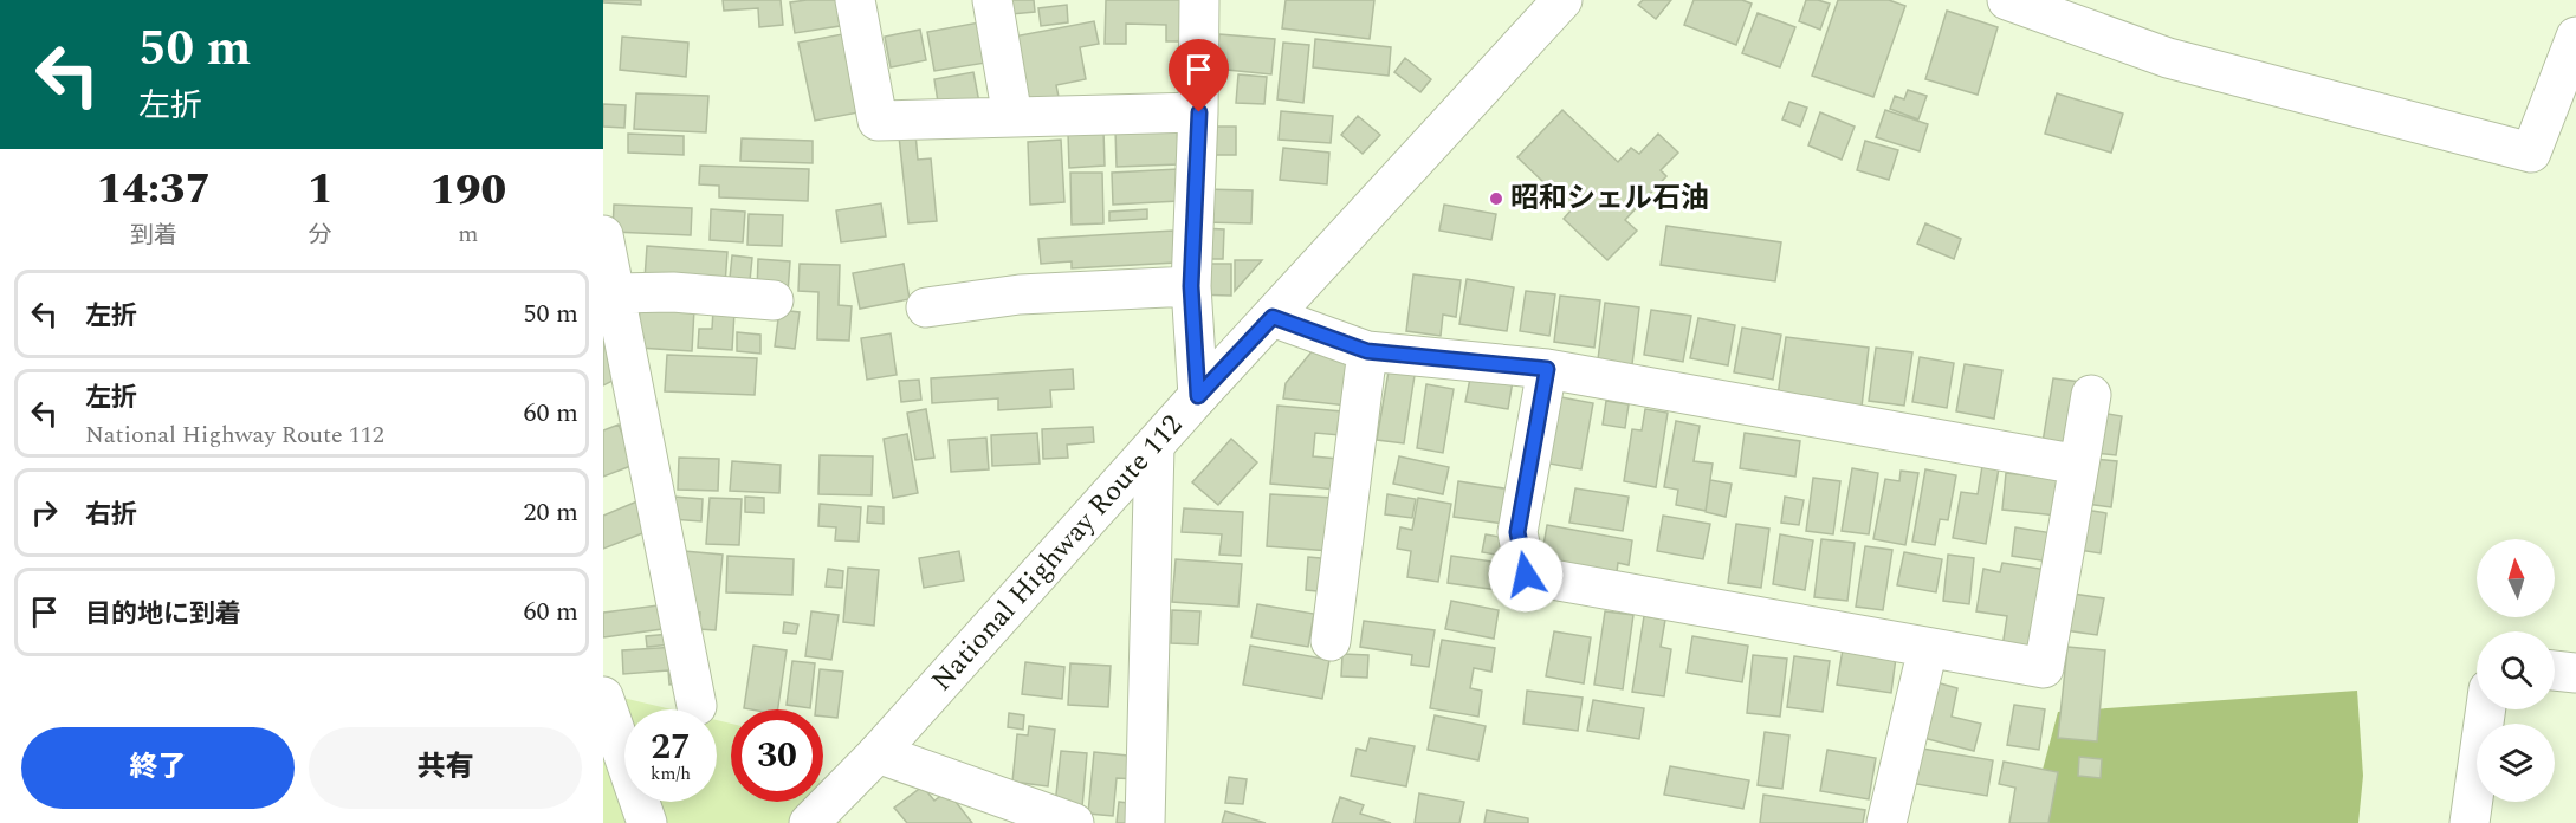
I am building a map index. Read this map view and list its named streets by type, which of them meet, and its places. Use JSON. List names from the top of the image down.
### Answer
{
  "streets": {
    "main road": ["National Highway Route 112"]
  },
  "places": ["昭和シェル石油"],
  "north": "top",
  "page": {
    "turn": ["50 m", "左折"],
    "eta": [
      "14:37",
      "到着",
      "1",
      "分",
      "190",
      "m"
    ],
    "list": [
      {
        "name": "左折",
        "value": "50 m"
      },
      {
        "name": "左折",
        "note": "National Highway Route 112",
        "value": "60 m"
      },
      {
        "name": "右折",
        "value": "20 m"
      },
      {
        "name": "目的地に到着",
        "value": "60 m"
      }
    ],
    "speed": "27 km/h",
    "limit": "30",
    "buttons": ["終了", "共有"]
  }
}
